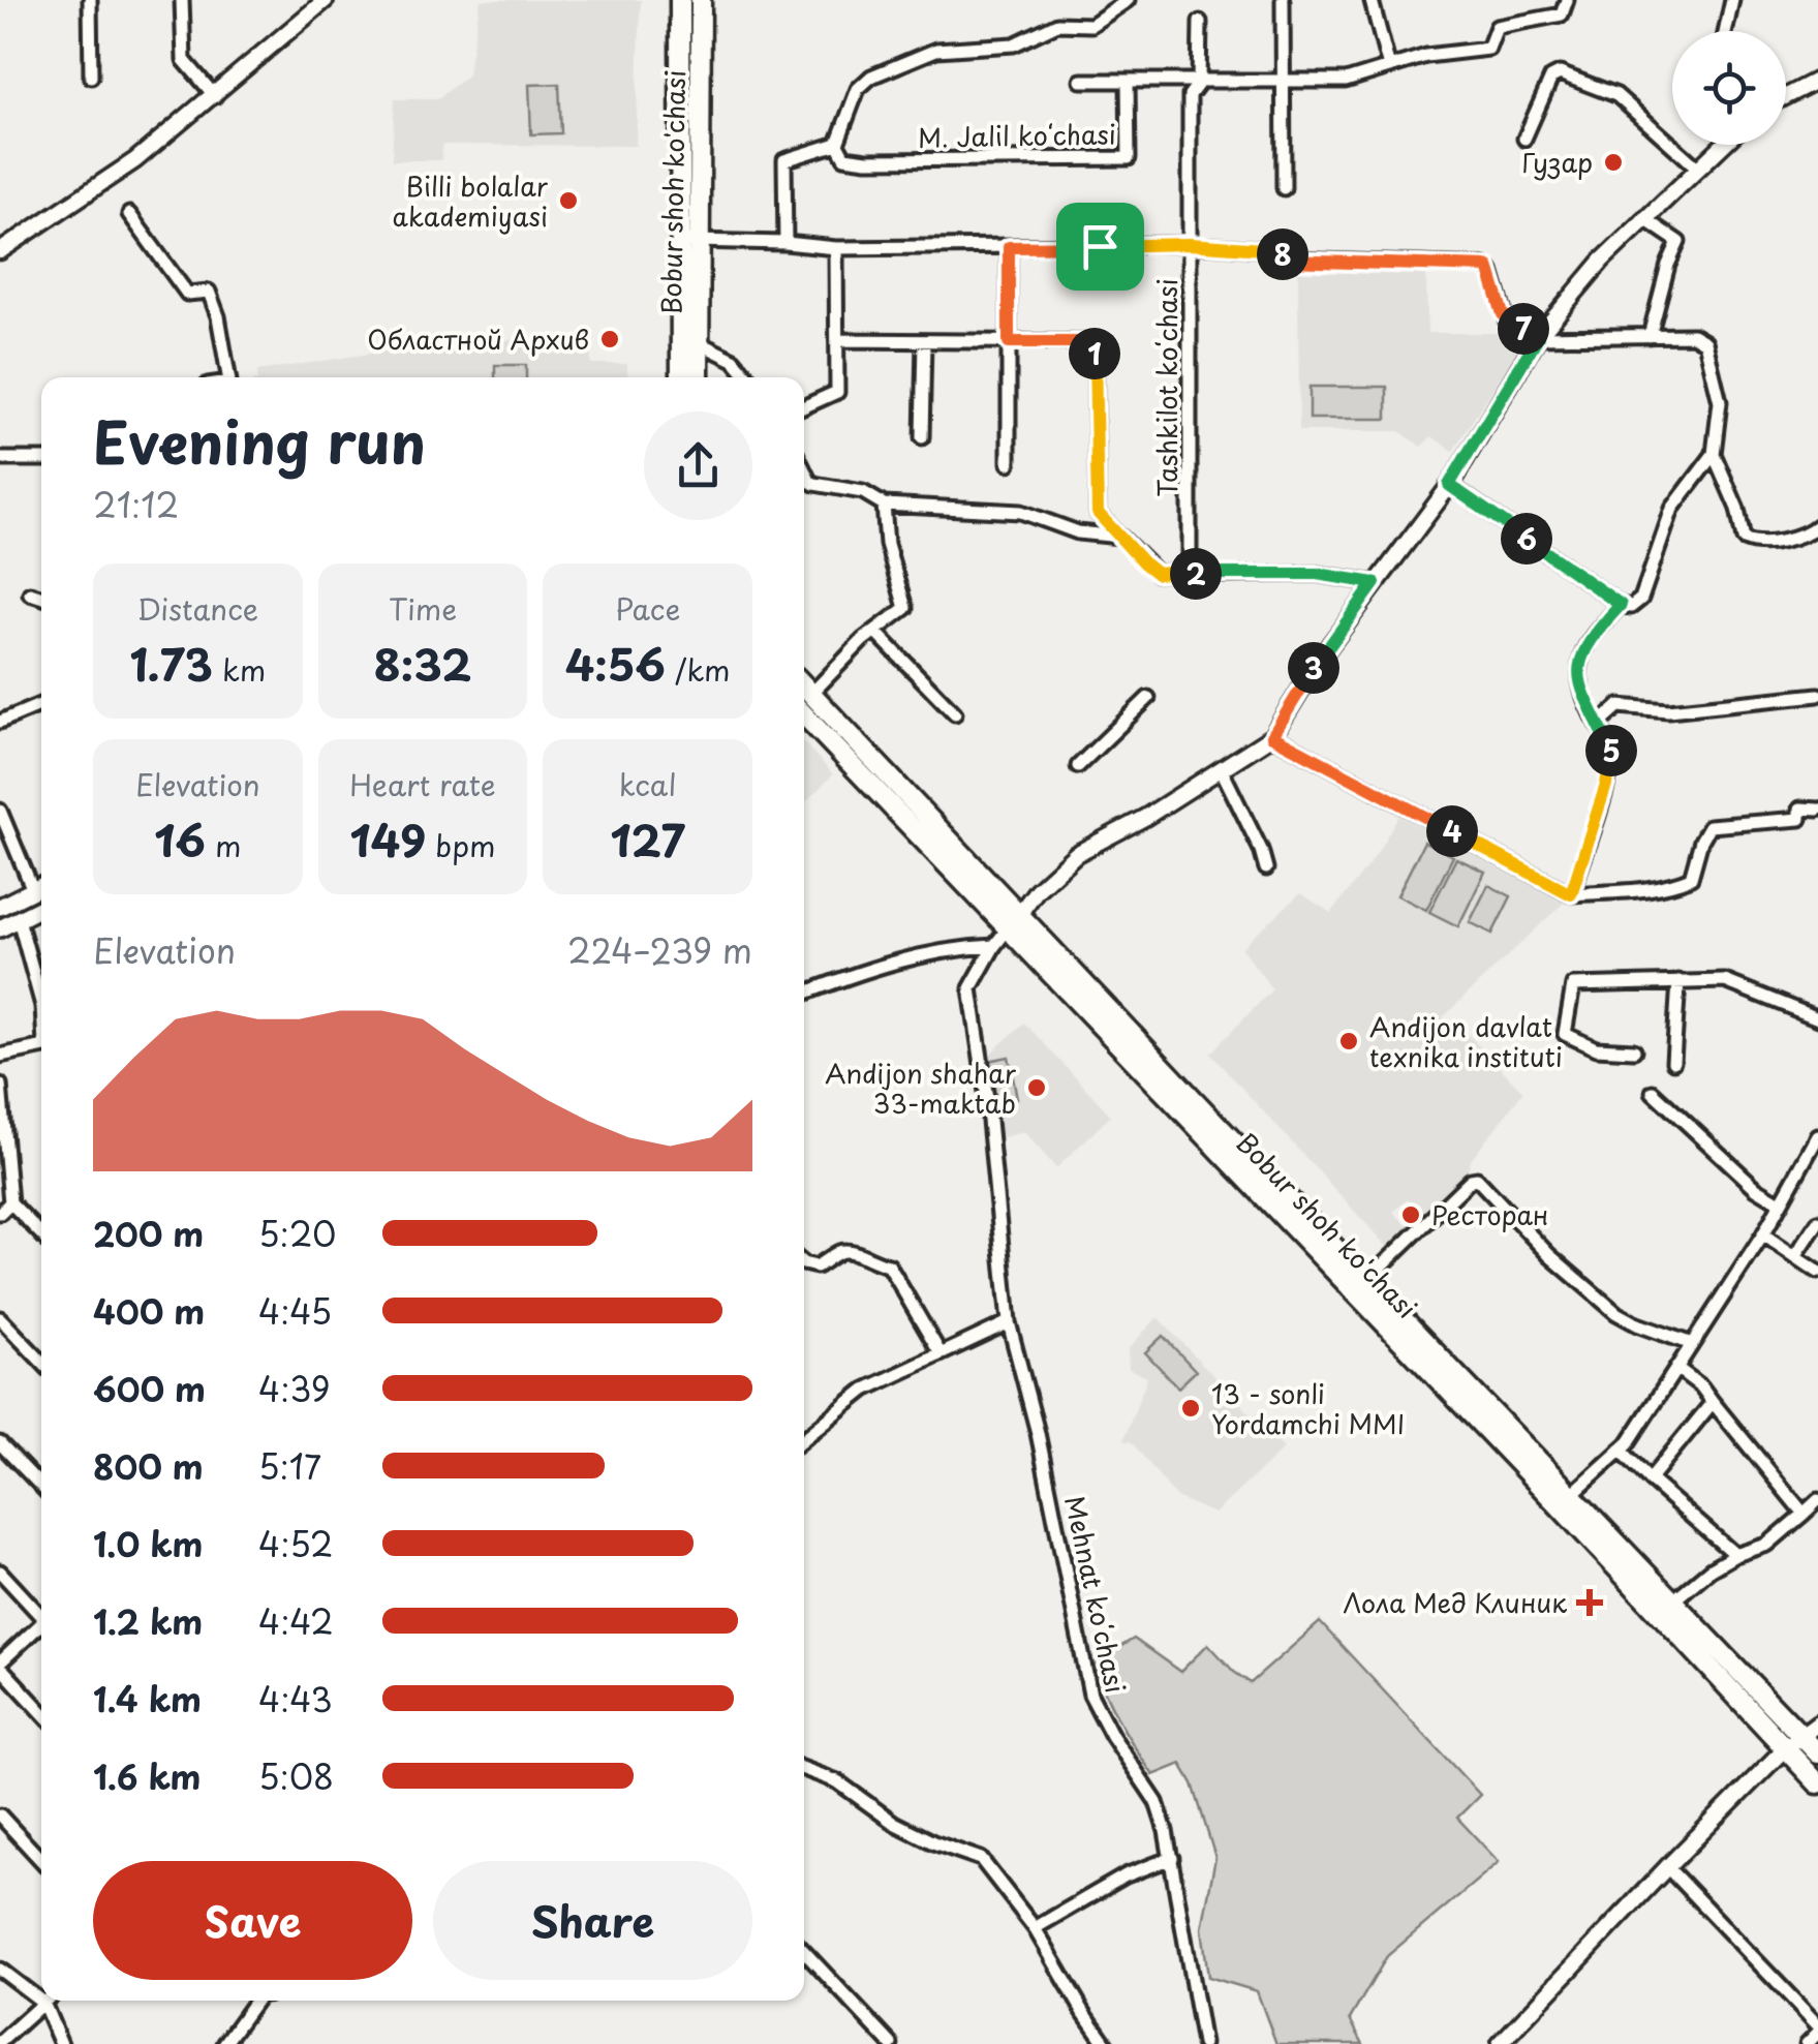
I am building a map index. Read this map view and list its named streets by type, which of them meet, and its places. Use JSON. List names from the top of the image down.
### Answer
{
  "streets": {
    "main road": ["Bobur shoh ko'chasi"],
    "street": ["M. Jalil koʻchasi", "Tashkilot koʻchasi", "Mehnat koʻchasi"]
  },
  "crossings": [
    ["Bobur shoh ko'chasi", "Mehnat koʻchasi"]
  ],
  "places": {
    "other": [
      "Гузар",
      "Billi bolalar akademiyasi",
      "Областной Архив",
      "Andijon davlat texnika instituti",
      "Andijon shahar 33-maktab",
      "Ресторан",
      "13 - sonli Yordamchi MMI"
    ],
    "health": ["Лола Мед Клиник"]
  },
  "page": {
    "pins": [
      "8",
      "7",
      "1",
      "6",
      "2",
      "3",
      "5",
      "4"
    ],
    "heading": ["Evening run", "21:12"],
    "stats": [
      ["Distance", "1.73 km"],
      ["Time", "8:32"],
      ["Pace", "4:56 /km"],
      ["Elevation", "16 m"],
      ["Heart rate", "149 bpm"],
      ["kcal", "127"]
    ],
    "chart": ["Elevation", "224–239 m"],
    "list": [
      {
        "name": "200 m",
        "note": "5:20"
      },
      {
        "name": "400 m",
        "note": "4:45"
      },
      {
        "name": "600 m",
        "note": "4:39"
      },
      {
        "name": "800 m",
        "note": "5:17"
      },
      {
        "name": "1.0 km",
        "note": "4:52"
      },
      {
        "name": "1.2 km",
        "note": "4:42"
      },
      {
        "name": "1.4 km",
        "note": "4:43"
      },
      {
        "name": "1.6 km",
        "note": "5:08"
      }
    ],
    "buttons": ["Save", "Share"]
  }
}
